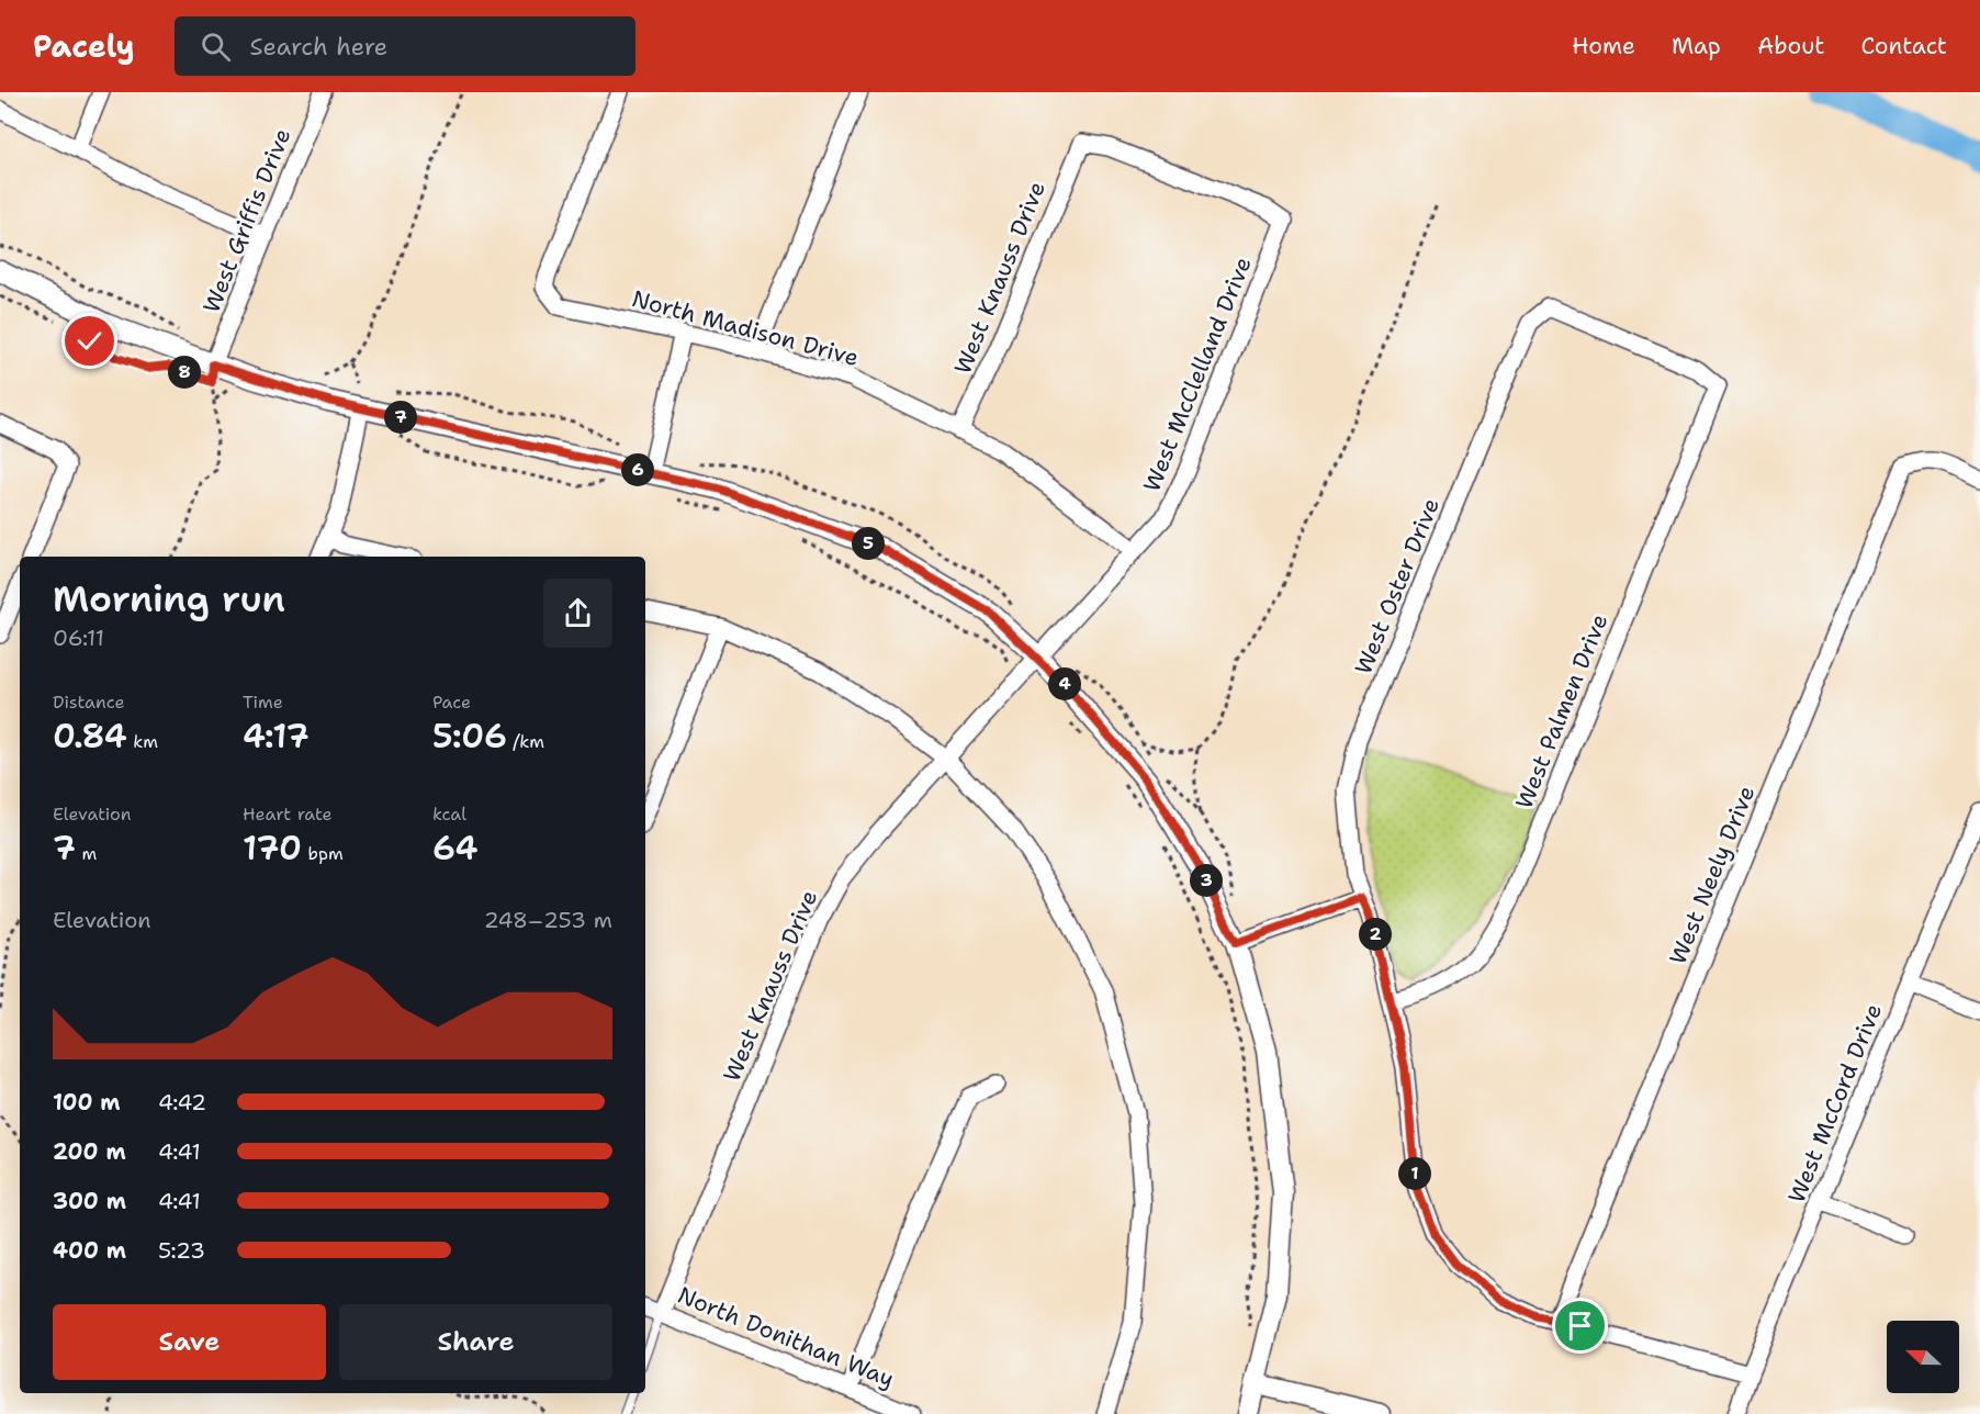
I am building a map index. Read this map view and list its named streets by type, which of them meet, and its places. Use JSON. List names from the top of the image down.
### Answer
{
  "streets": {
    "street": [
      "West Griffis Drive",
      "West Knauss Drive",
      "North Madison Drive",
      "West McClelland Drive",
      "West Oster Drive",
      "West Palmen Drive",
      "West Neely Drive",
      "West McCord Drive",
      "North Donithan Way"
    ]
  },
  "crossings": [
    ["West Knauss Drive", "North Madison Drive"],
    ["West Knauss Drive", "West McClelland Drive"],
    ["West Knauss Drive", "North Donithan Way"],
    ["North Madison Drive", "West McClelland Drive"],
    ["West Oster Drive", "West Palmen Drive"],
    ["West Oster Drive", "West Neely Drive"],
    ["West Oster Drive", "West McCord Drive"]
  ],
  "north": "left",
  "page": {
    "header": "Pacely",
    "search": "Search here",
    "nav": [
      "Home",
      "Map",
      "About",
      "Contact"
    ],
    "pins": [
      "8",
      "7",
      "6",
      "5",
      "4",
      "3",
      "2",
      "1"
    ],
    "heading": ["Morning run", "06:11"],
    "stats": [
      ["Distance", "0.84 km"],
      ["Time", "4:17"],
      ["Pace", "5:06 /km"],
      ["Elevation", "7 m"],
      ["Heart rate", "170 bpm"],
      ["kcal", "64"]
    ],
    "chart": ["Elevation", "248–253 m"],
    "list": [
      {
        "name": "100 m",
        "note": "4:42"
      },
      {
        "name": "200 m",
        "note": "4:41"
      },
      {
        "name": "300 m",
        "note": "4:41"
      },
      {
        "name": "400 m",
        "note": "5:23"
      }
    ],
    "buttons": ["Save", "Share"]
  }
}
